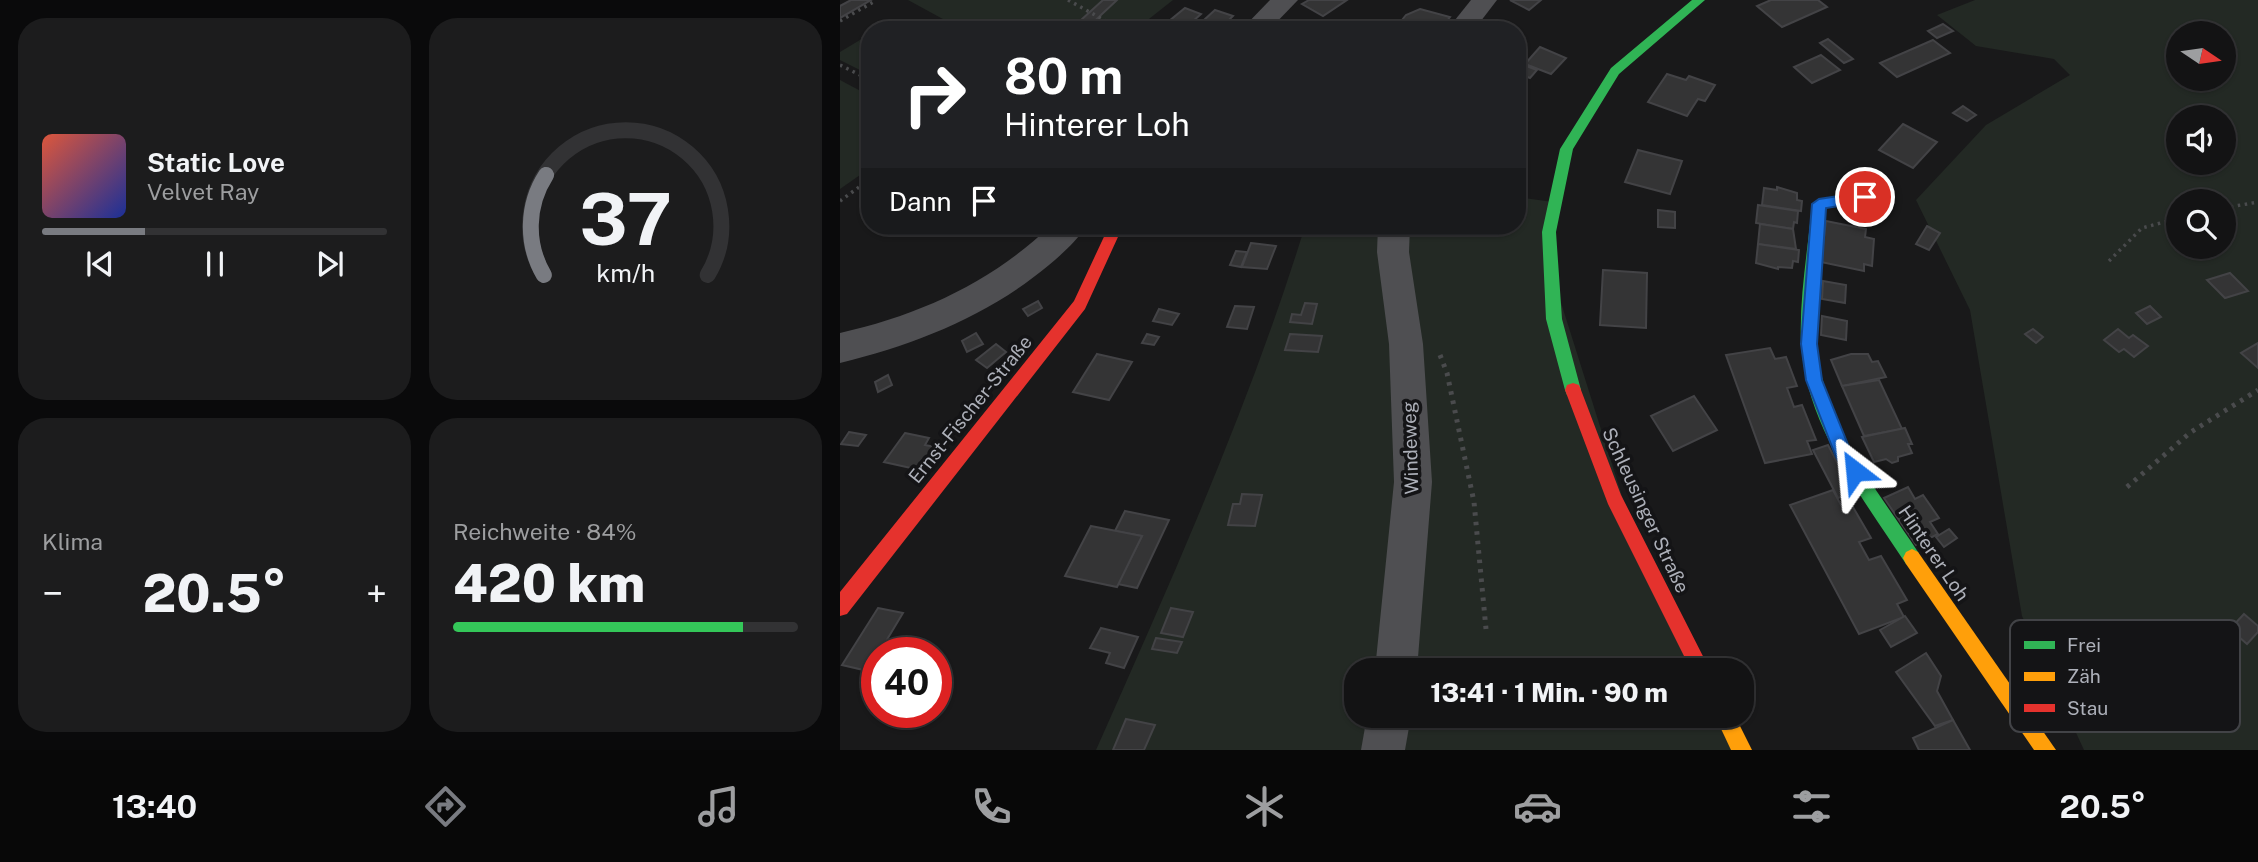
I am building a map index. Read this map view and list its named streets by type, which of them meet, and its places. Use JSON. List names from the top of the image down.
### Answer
{
  "streets": {
    "street": [
      "Ernst-Fischer-Straße",
      "Windeweg",
      "Schleusinger Straße",
      "Hinterer Loh"
    ]
  },
  "legend": ["Frei", "Zäh", "Stau"],
  "north": "right",
  "page": {
    "turn": ["80 m", "Hinterer Loh"],
    "song": ["Static Love", "Velvet Ray"],
    "then": "Dann",
    "tile": [
      "Klima",
      ["Reichweite · 84%", "420 km"]
    ],
    "heat": ["−", "20.5°", "+"],
    "limit": "40",
    "trip": "13:41 · 1 Min. · 90 m",
    "tabs": ["13:40", "20.5°"],
    "gauge": ["37", "km/h"]
  }
}
